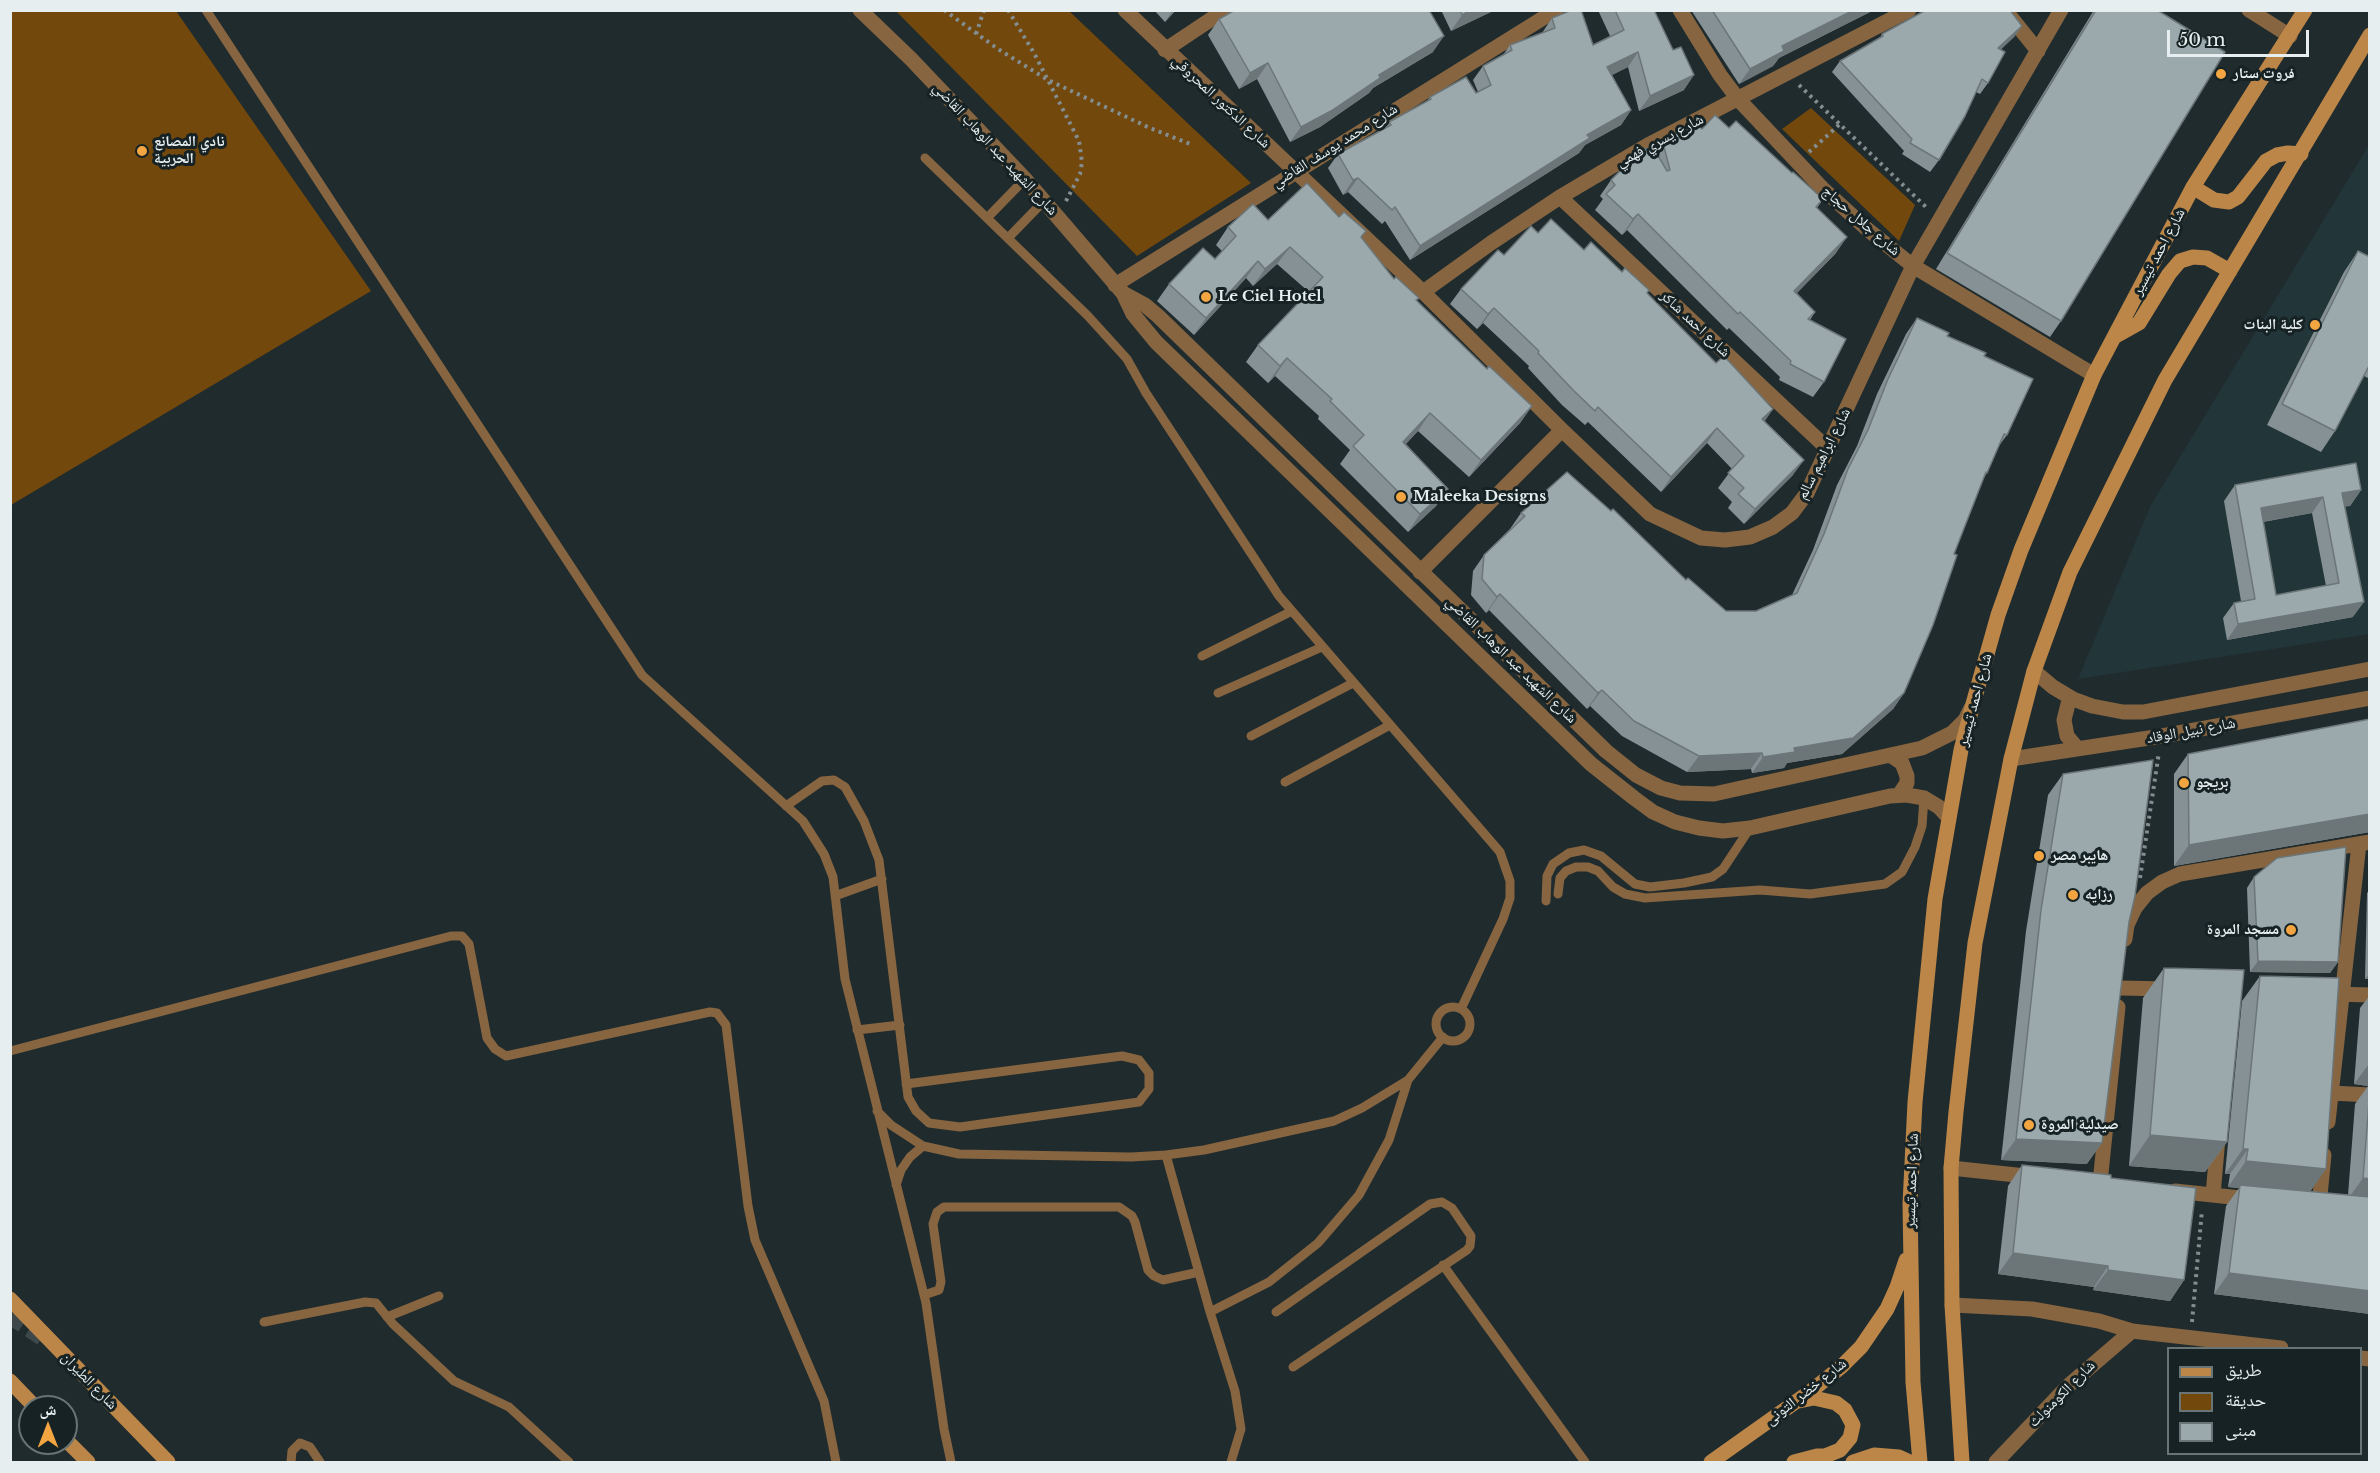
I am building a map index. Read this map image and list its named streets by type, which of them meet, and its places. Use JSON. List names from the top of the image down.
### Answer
{
  "streets": {
    "main road": ["شارع احمد تيسير", "شارع الطيران", "شارع خضر التونى"],
    "street": [
      "شارع الدكتور المحروقي",
      "شارع يسري فهمي",
      "شارع محمد يوسف القاضي",
      "شارع الشهيد عبد الوهاب القاضي",
      "شارع جلال حجاج",
      "شارع احمد شاكر",
      "شارع ابراهيم سالم",
      "شارع نبيل الوقاد",
      "شارع الكومنولث"
    ]
  },
  "crossings": [
    ["شارع الدكتور المحروقي", "شارع يسري فهمي"],
    ["شارع الدكتور المحروقي", "شارع محمد يوسف القاضي"],
    ["شارع الدكتور المحروقي", "شارع ابراهيم سالم"],
    ["شارع يسري فهمي", "شارع جلال حجاج"],
    ["شارع يسري فهمي", "شارع احمد شاكر"],
    ["شارع يسري فهمي", "شارع ابراهيم سالم"],
    ["شارع محمد يوسف القاضي", "شارع الشهيد عبد الوهاب القاضي"],
    ["شارع الشهيد عبد الوهاب القاضي", "شارع احمد تيسير"],
    ["شارع جلال حجاج", "شارع احمد تيسير"],
    ["شارع جلال حجاج", "شارع ابراهيم سالم"],
    ["شارع احمد تيسير", "شارع خضر التونى"],
    ["شارع احمد شاكر", "شارع ابراهيم سالم"]
  ],
  "places": [
    "فروت ستار",
    "نادي المصانع الحربية",
    "Le Ciel Hotel",
    "كلية البنات",
    "Maleeka Designs",
    "بريجو",
    "هايبر مصر",
    "رزايه",
    "مسجد المروة",
    "صيدلية المروة"
  ],
  "legend": ["طريق", "حديقة", "مبنى"],
  "scale_bar": "50 m",
  "north": "top"
}
